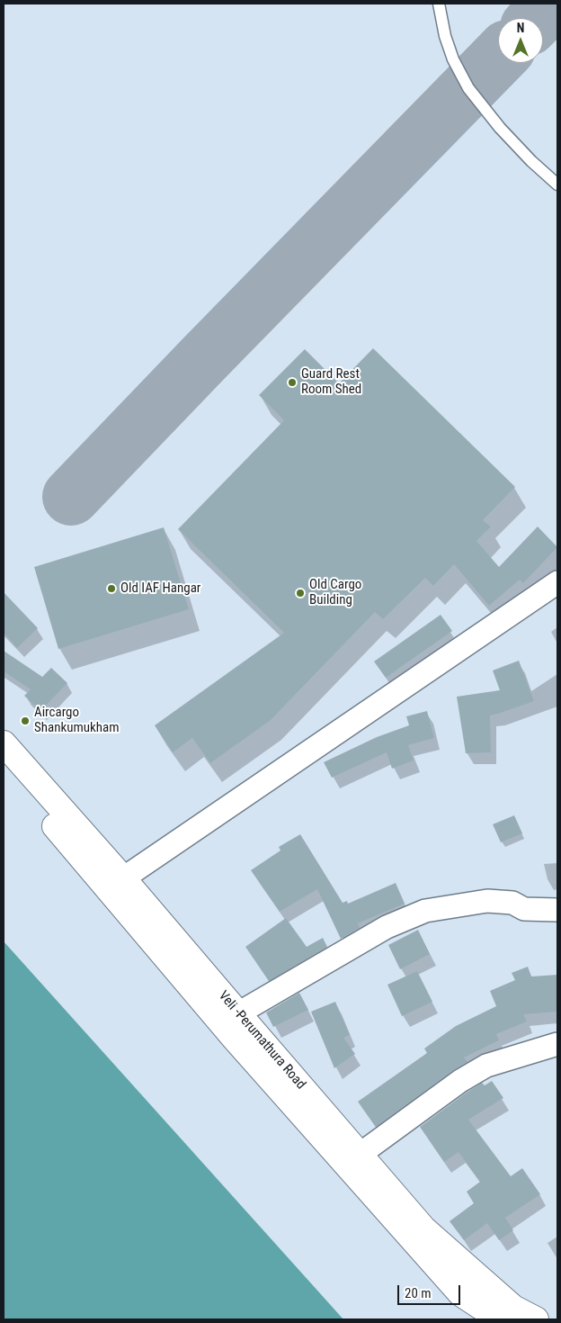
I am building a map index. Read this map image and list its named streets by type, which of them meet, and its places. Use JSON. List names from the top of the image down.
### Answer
{
  "streets": {
    "main road": ["Veli -Perumathura Road"]
  },
  "places": [
    "Guard Rest Room Shed",
    "Old IAF Hangar",
    "Old Cargo Building",
    "Aircargo Shankumukham"
  ],
  "scale_bar": "20 m",
  "north": "top"
}
